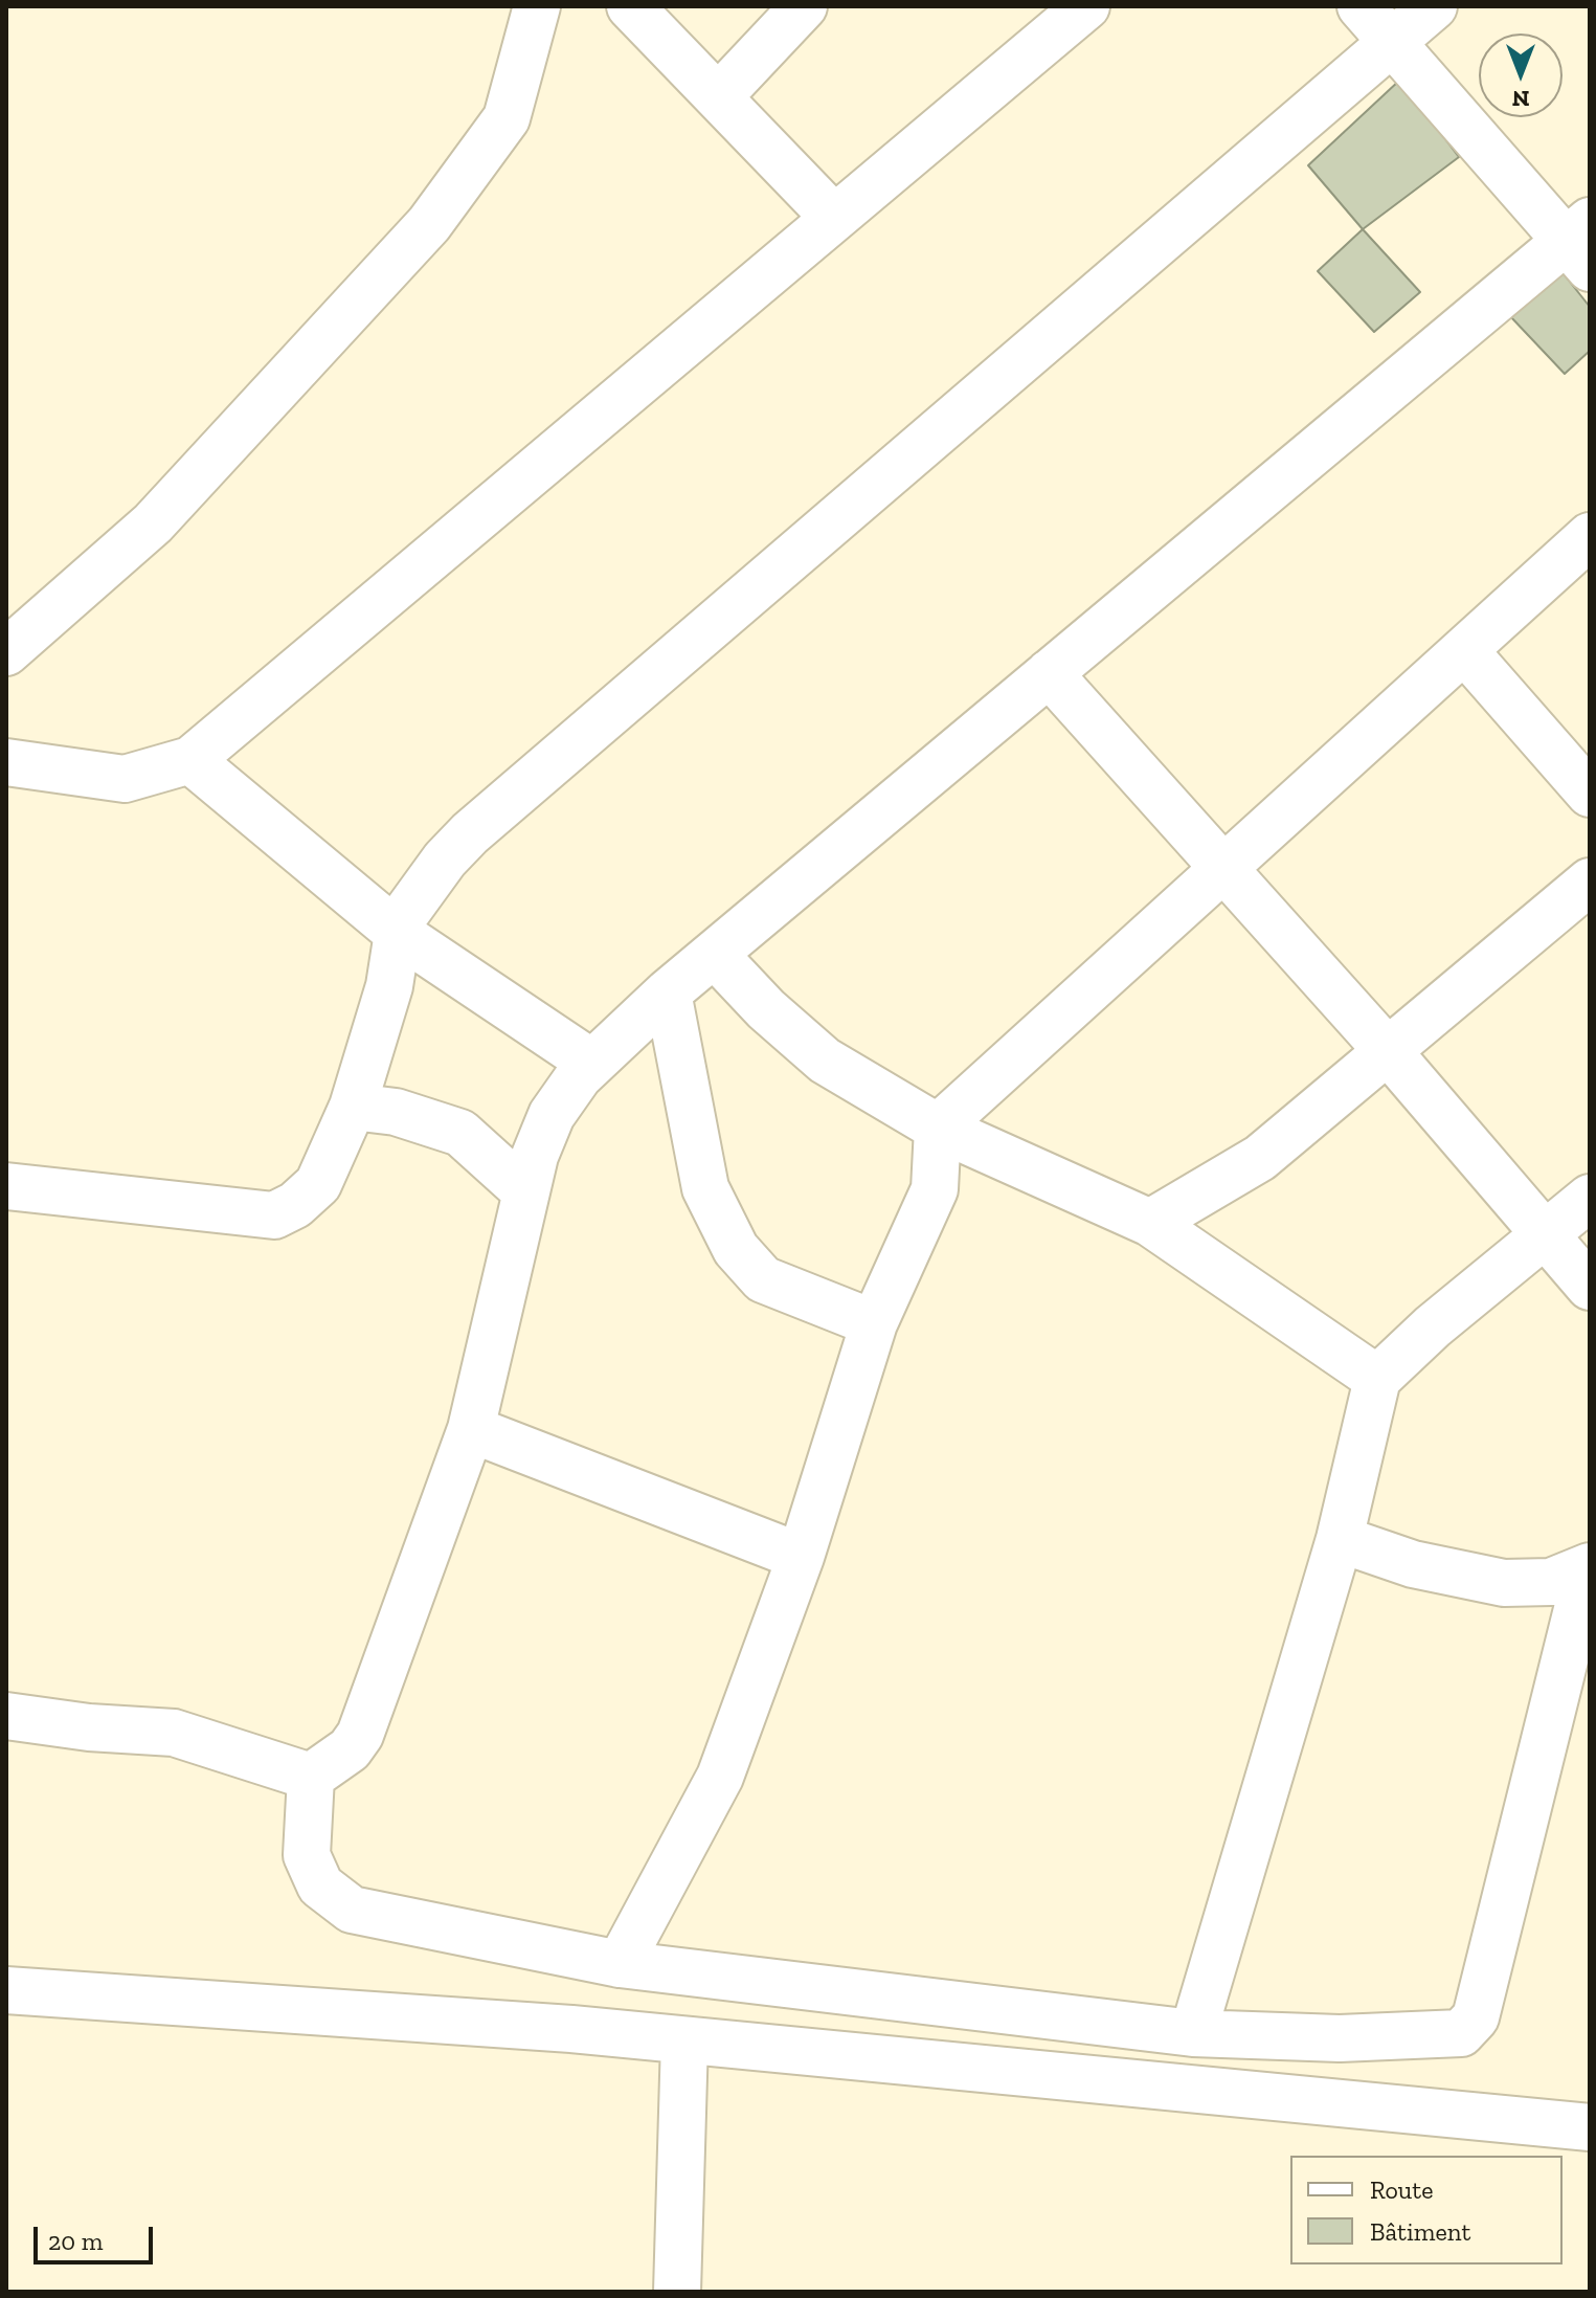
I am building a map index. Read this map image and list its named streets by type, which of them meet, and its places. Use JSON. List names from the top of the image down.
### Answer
{
  "legend": ["Route", "Bâtiment"],
  "scale_bar": "20 m",
  "north": "bottom"
}
